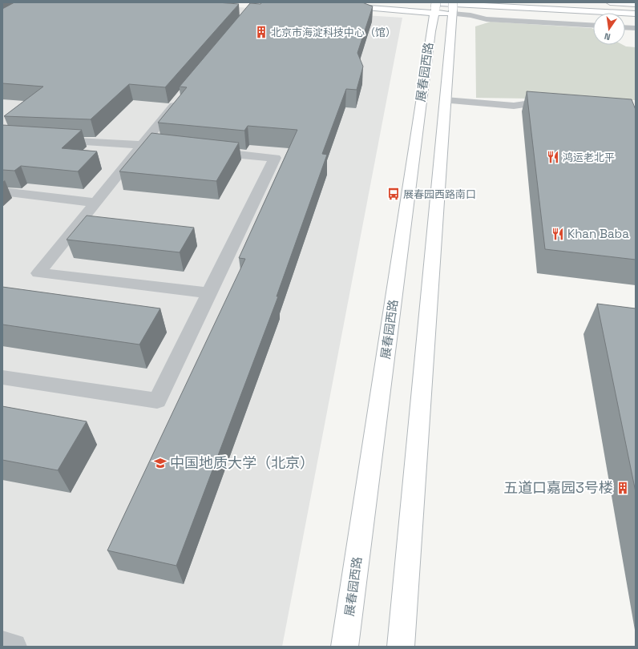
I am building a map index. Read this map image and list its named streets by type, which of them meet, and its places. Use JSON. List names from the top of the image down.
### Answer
{
  "streets": {
    "main road": ["展春园西路"]
  },
  "places": {
    "building": ["北京市海淀科技中心（馆）", "五道口嘉园3号楼"],
    "restaurant": ["鸿运老北平", "Khan Baba"],
    "bus stop": ["展春园西路南口"],
    "school or university": ["中国地质大学（北京）"]
  },
  "north": "bottom"
}
